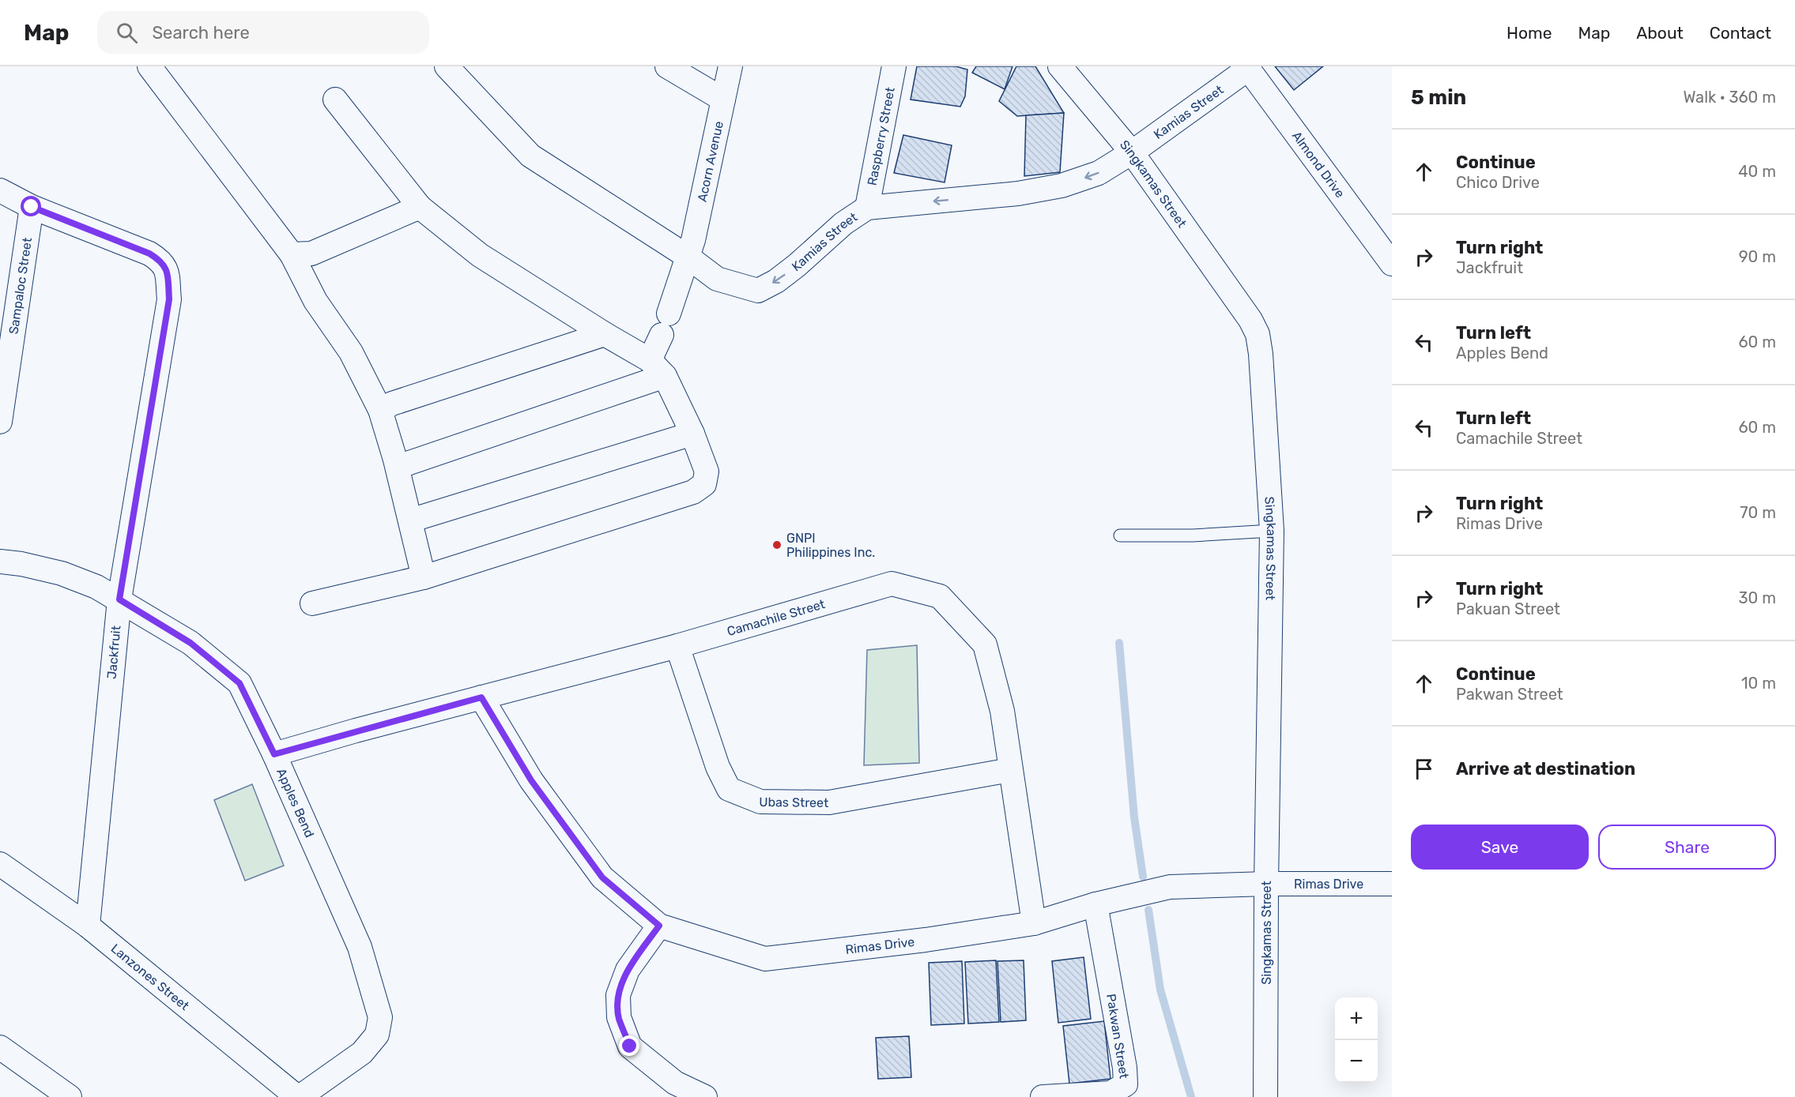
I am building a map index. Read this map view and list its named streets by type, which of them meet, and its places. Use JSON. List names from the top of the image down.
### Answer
{
  "streets": {
    "street": [
      "Kamias Street",
      "Raspberry Street",
      "Acorn Avenue",
      "Almond Drive",
      "Singkamas Street",
      "Sampaloc Street",
      "Camachile Street",
      "Jackfruit",
      "Ubas Street",
      "Apples Bend",
      "Rimas Drive",
      "Lanzones Street",
      "Pakwan Street"
    ]
  },
  "crossings": [
    ["Kamias Street", "Raspberry Street"],
    ["Kamias Street", "Acorn Avenue"],
    ["Kamias Street", "Almond Drive"],
    ["Kamias Street", "Singkamas Street"],
    ["Singkamas Street", "Rimas Drive"],
    ["Sampaloc Street", "Jackfruit"],
    ["Camachile Street", "Ubas Street"],
    ["Camachile Street", "Apples Bend"],
    ["Camachile Street", "Rimas Drive"],
    ["Jackfruit", "Apples Bend"],
    ["Jackfruit", "Lanzones Street"],
    ["Apples Bend", "Lanzones Street"],
    ["Rimas Drive", "Pakwan Street"]
  ],
  "places": ["GNPI Philippines Inc."],
  "page": {
    "header": "Map",
    "search": "Search here",
    "nav": [
      "Home",
      "Map",
      "About",
      "Contact"
    ],
    "heading": ["5 min", "Walk · 360 m"],
    "list": [
      ["Continue", "Chico Drive", "40 m"],
      ["Turn right", "Jackfruit", "90 m"],
      ["Turn left", "Apples Bend", "60 m"],
      ["Turn left", "Camachile Street", "60 m"],
      ["Turn right", "Rimas Drive", "70 m"],
      ["Turn right", "Pakuan Street", "30 m"],
      ["Continue", "Pakwan Street", "10 m"],
      "Arrive at destination"
    ],
    "buttons": ["Save", "Share"],
    "map_buttons": ["+", "−"]
  }
}
